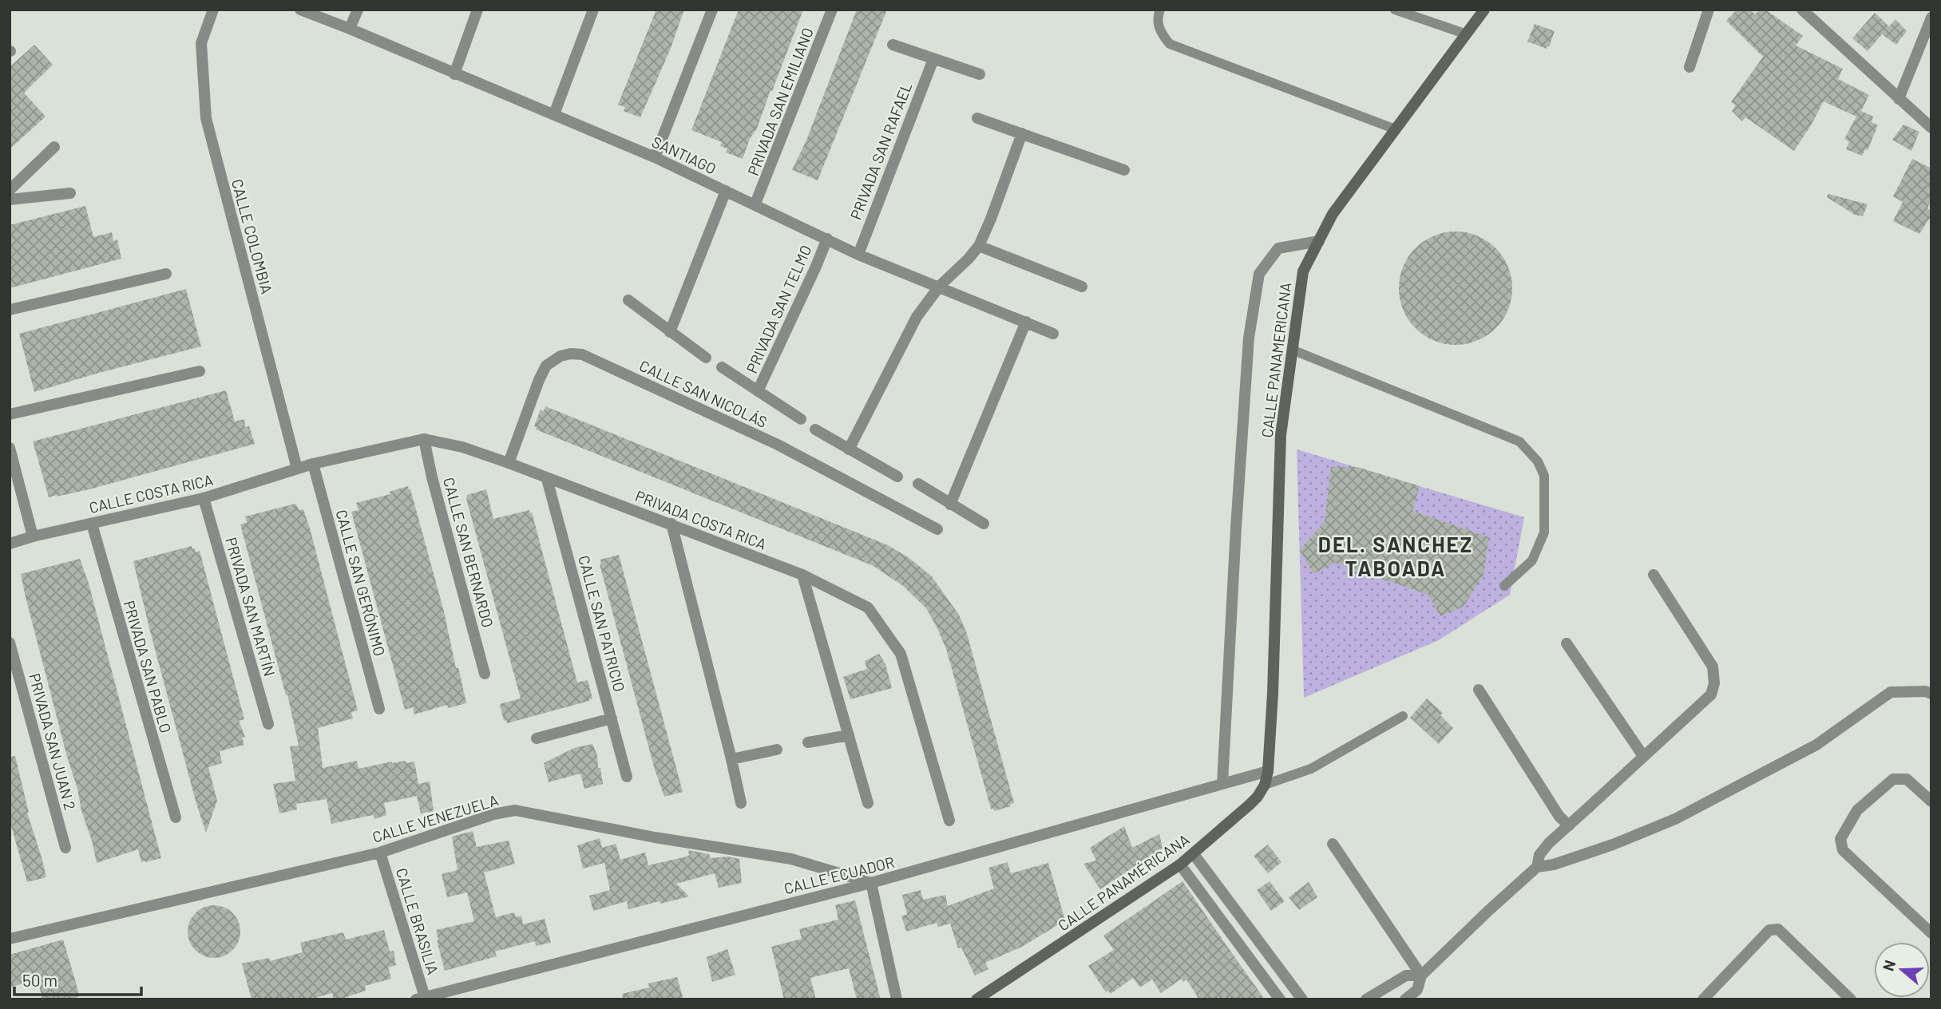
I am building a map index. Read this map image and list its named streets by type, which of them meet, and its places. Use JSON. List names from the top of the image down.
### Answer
{
  "streets": {
    "main road": ["CALLE PANAMERICANA", "CALLE PANAMÉRICANA"],
    "street": [
      "PRIVADA SAN EMILIANO",
      "PRIVADA SAN RAFAEL",
      "SANTIAGO",
      "CALLE COLOMBIA",
      "PRIVADA SAN TELMO",
      "CALLE SAN NICOLÁS",
      "CALLE COSTA RICA",
      "PRIVADA COSTA RICA",
      "CALLE SAN BERNARDO",
      "CALLE SAN GERÓNIMO",
      "PRIVADA SAN MARTÍN",
      "CALLE SAN PATRICIO",
      "PRIVADA SAN PABLO",
      "PRIVADA SAN JUAN 2",
      "CALLE VENEZUELA",
      "CALLE ECUADOR",
      "CALLE BRASILIA"
    ]
  },
  "crossings": [
    ["PRIVADA SAN EMILIANO", "SANTIAGO"],
    ["PRIVADA SAN RAFAEL", "SANTIAGO"],
    ["SANTIAGO", "PRIVADA SAN TELMO"],
    ["CALLE COLOMBIA", "CALLE COSTA RICA"],
    ["CALLE COLOMBIA", "PRIVADA COSTA RICA"],
    ["CALLE PANAMERICANA", "CALLE ECUADOR"],
    ["CALLE PANAMERICANA", "CALLE PANAMÉRICANA"],
    ["CALLE SAN NICOLÁS", "PRIVADA COSTA RICA"],
    ["CALLE COSTA RICA", "PRIVADA COSTA RICA"],
    ["CALLE COSTA RICA", "PRIVADA SAN MARTÍN"],
    ["CALLE COSTA RICA", "PRIVADA SAN PABLO"],
    ["PRIVADA COSTA RICA", "CALLE SAN BERNARDO"],
    ["PRIVADA COSTA RICA", "CALLE SAN GERÓNIMO"],
    ["PRIVADA COSTA RICA", "CALLE SAN PATRICIO"],
    ["CALLE VENEZUELA", "CALLE ECUADOR"],
    ["CALLE VENEZUELA", "CALLE BRASILIA"],
    ["CALLE ECUADOR", "CALLE PANAMÉRICANA"],
    ["CALLE ECUADOR", "CALLE BRASILIA"]
  ],
  "districts": ["DEL. SANCHEZ TABOADA"],
  "scale_bar": "50 m",
  "north": "left"
}
